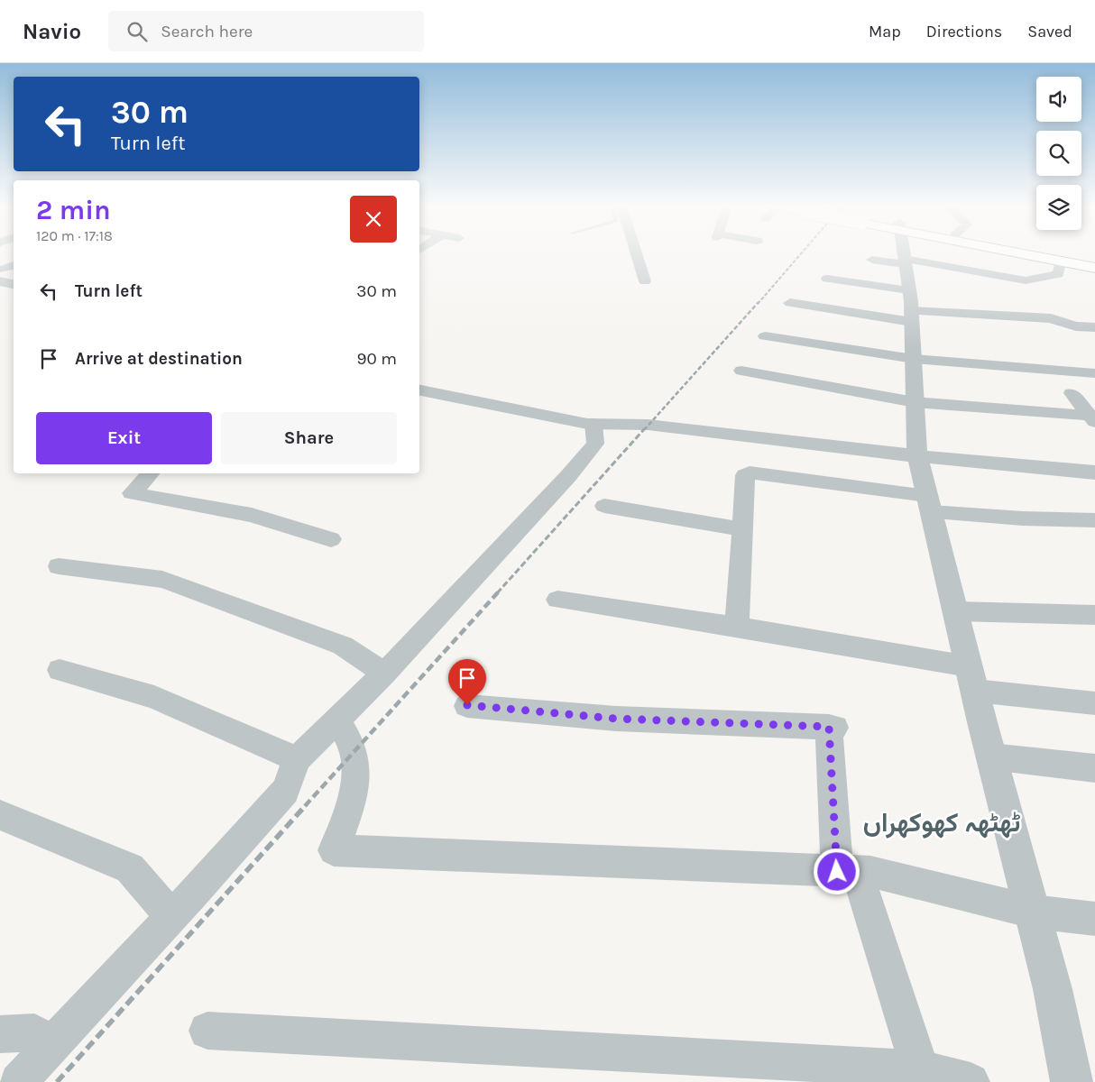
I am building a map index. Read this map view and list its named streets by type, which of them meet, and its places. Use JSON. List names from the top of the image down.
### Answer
{
  "districts": ["ٹھٹھہ کھوکھراں"],
  "page": {
    "header": "Navio",
    "search": "Search here",
    "nav": ["Map", "Directions", "Saved"],
    "turn": ["30 m", "Turn left"],
    "heading": ["2 min", "120 m · 17:18"],
    "list": [
      {
        "name": "Turn left",
        "value": "30 m"
      },
      {
        "name": "Arrive at destination",
        "value": "90 m"
      }
    ],
    "buttons": ["Exit", "Share"]
  }
}
